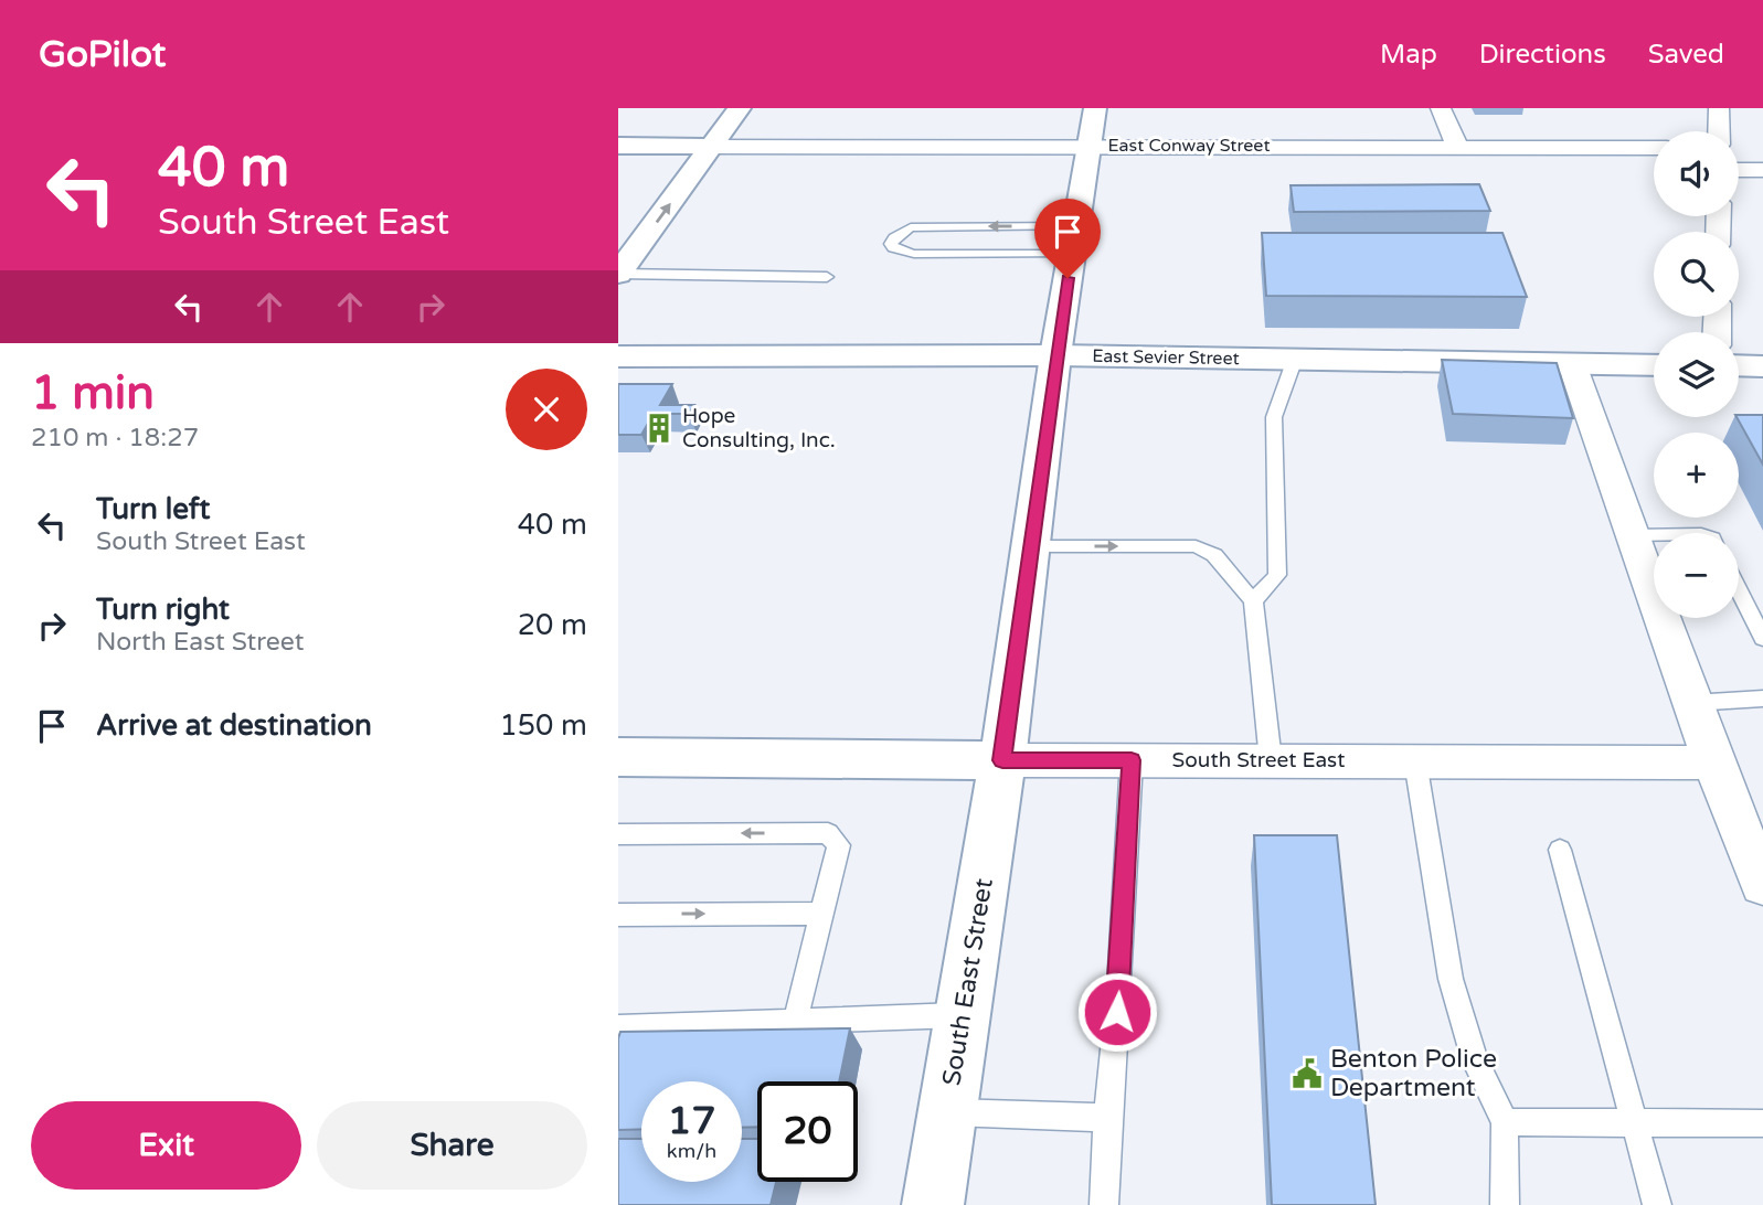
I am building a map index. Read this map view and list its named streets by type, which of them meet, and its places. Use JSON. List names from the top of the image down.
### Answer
{
  "streets": {
    "main road": ["East Sevier Street", "South Street East", "South East Street"],
    "street": ["East Conway Street"]
  },
  "crossings": [
    ["East Conway Street", "South East Street"],
    ["East Sevier Street", "South East Street"],
    ["South Street East", "South East Street"]
  ],
  "places": {
    "building": ["Hope Consulting, Inc."],
    "public building": ["Benton Police Department"]
  },
  "page": {
    "header": "GoPilot",
    "nav": ["Map", "Directions", "Saved"],
    "turn": ["40 m", "South Street East"],
    "map_buttons": ["+", "−"],
    "heading": ["1 min", "210 m · 18:27"],
    "list": [
      {
        "name": "Turn left",
        "note": "South Street East",
        "value": "40 m"
      },
      {
        "name": "Turn right",
        "note": "North East Street",
        "value": "20 m"
      },
      {
        "name": "Arrive at destination",
        "value": "150 m"
      }
    ],
    "speed": "17 km/h",
    "limit": "20",
    "buttons": ["Exit", "Share"]
  }
}
